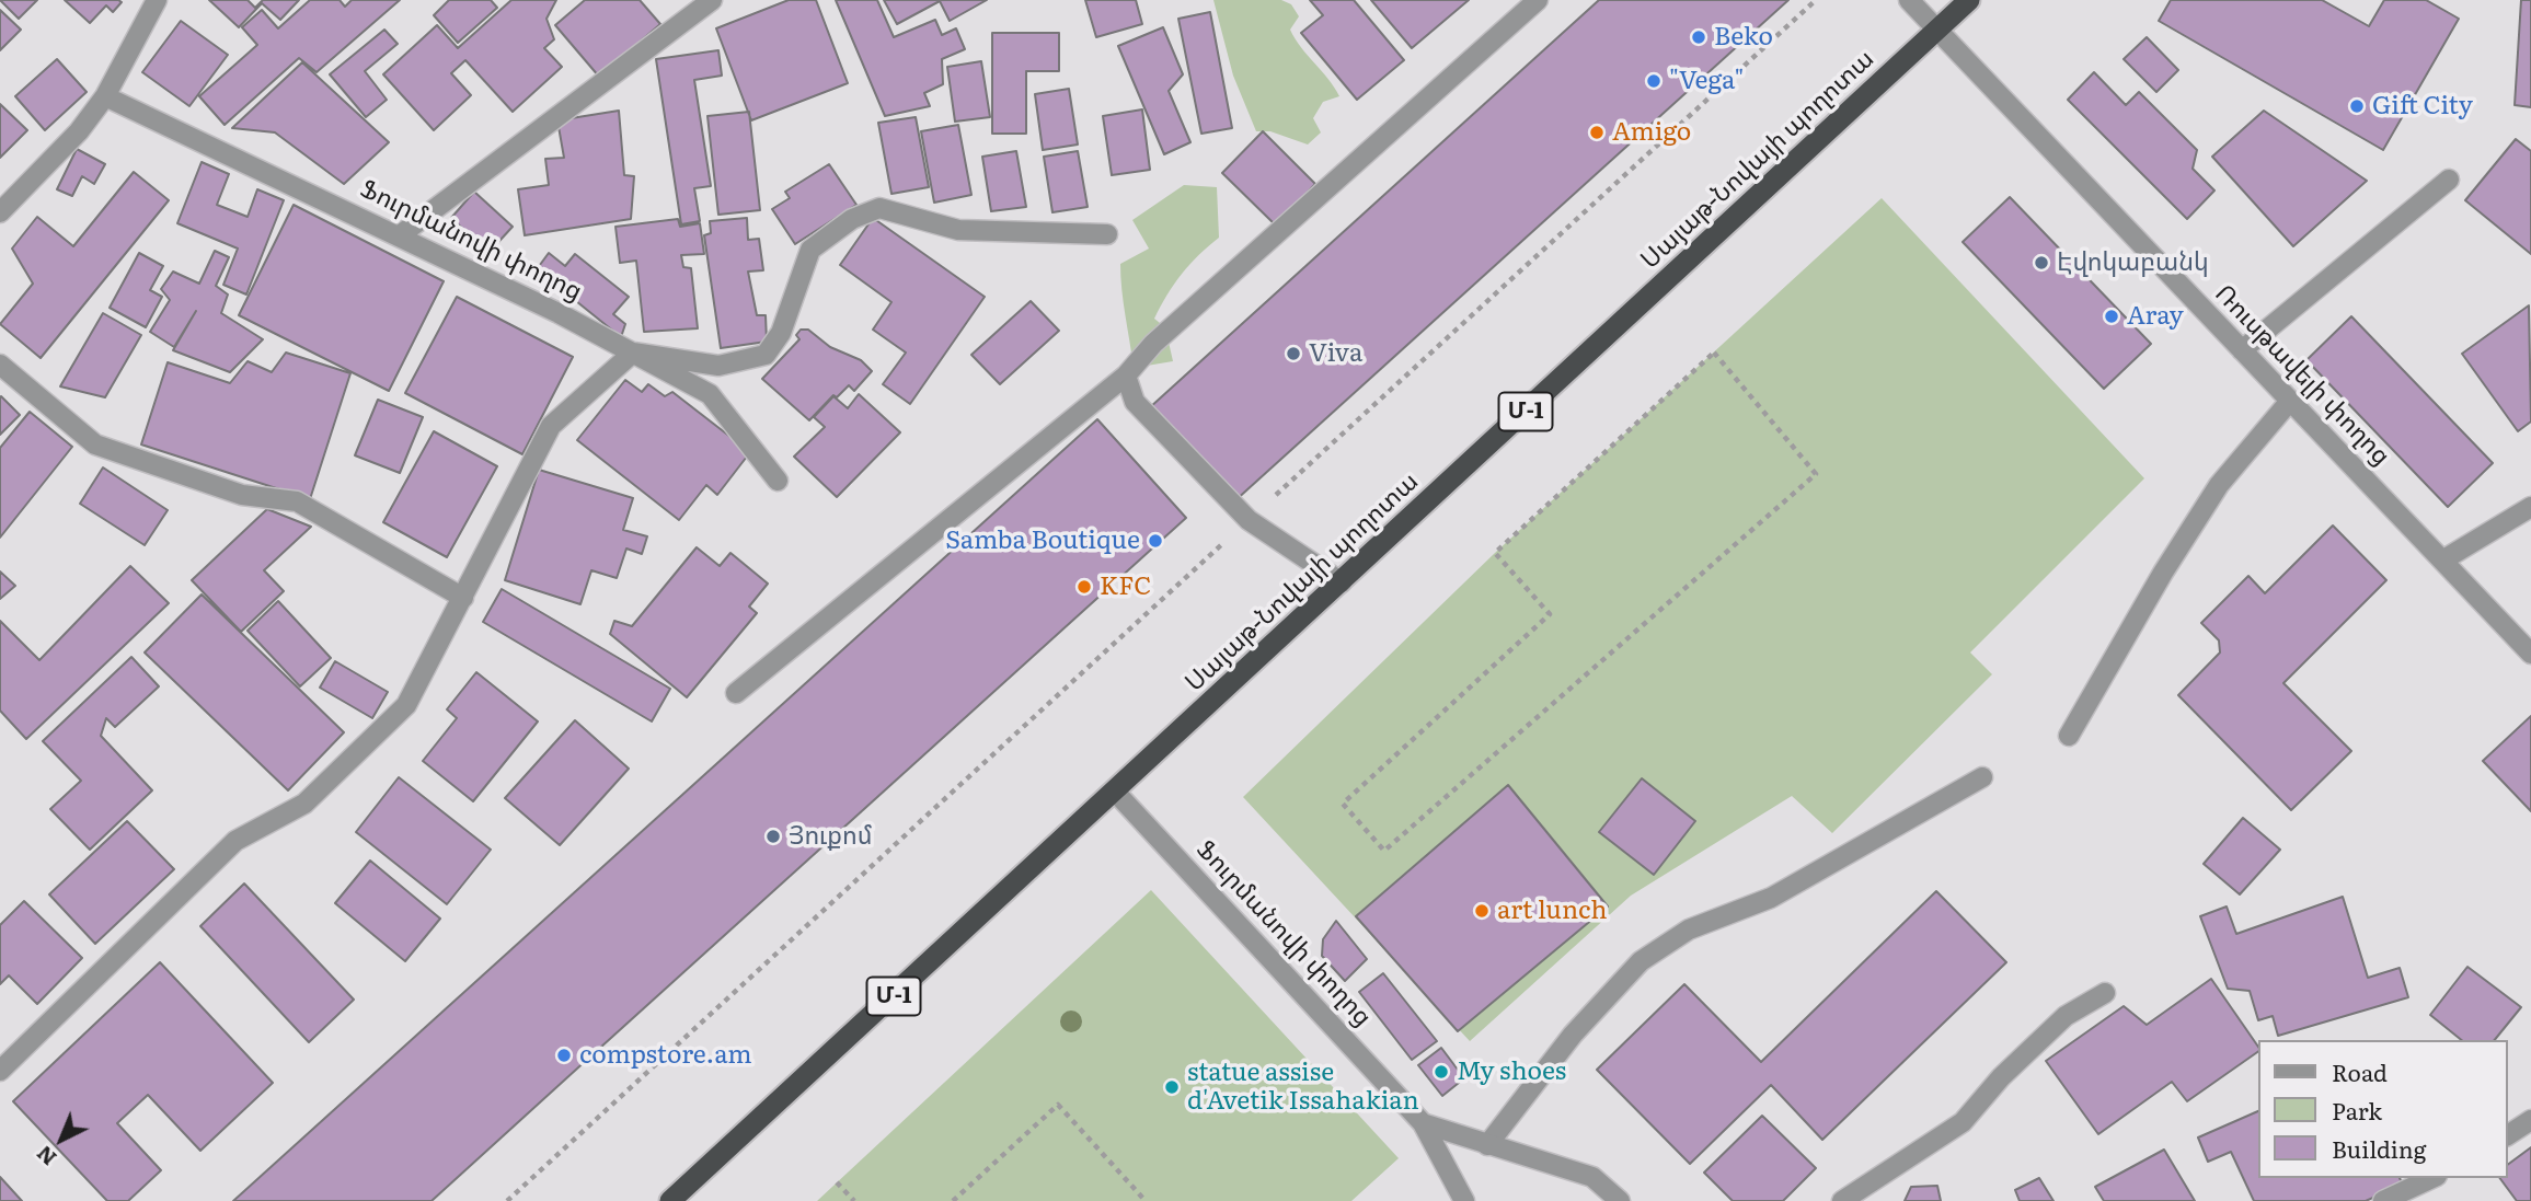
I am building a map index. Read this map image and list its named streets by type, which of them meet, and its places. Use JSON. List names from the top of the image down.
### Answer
{
  "streets": {
    "highway": ["Սայաթ-Նովայի պողոտա", "Մ-1"],
    "street": ["Ֆուրմանովի փողոց", "Ռուսթավելի փողոց"]
  },
  "crossings": [
    ["Սայաթ-Նովայի պողոտա", "Ֆուրմանովի փողոց"],
    ["Սայաթ-Նովայի պողոտա", "Ռուսթավելի փողոց"]
  ],
  "places": [
    "Beko",
    "\"Vega\"",
    "Gift City",
    "Amigo",
    "Էվոկաբանկ",
    "Aray",
    "Viva",
    "Samba Boutique",
    "KFC",
    "Յուքոմ",
    "art lunch",
    "compstore.am",
    "My shoes",
    "statue assise d'Avetik Issahakian"
  ],
  "legend": ["Road", "Park", "Building"],
  "north": "bottom left"
}
